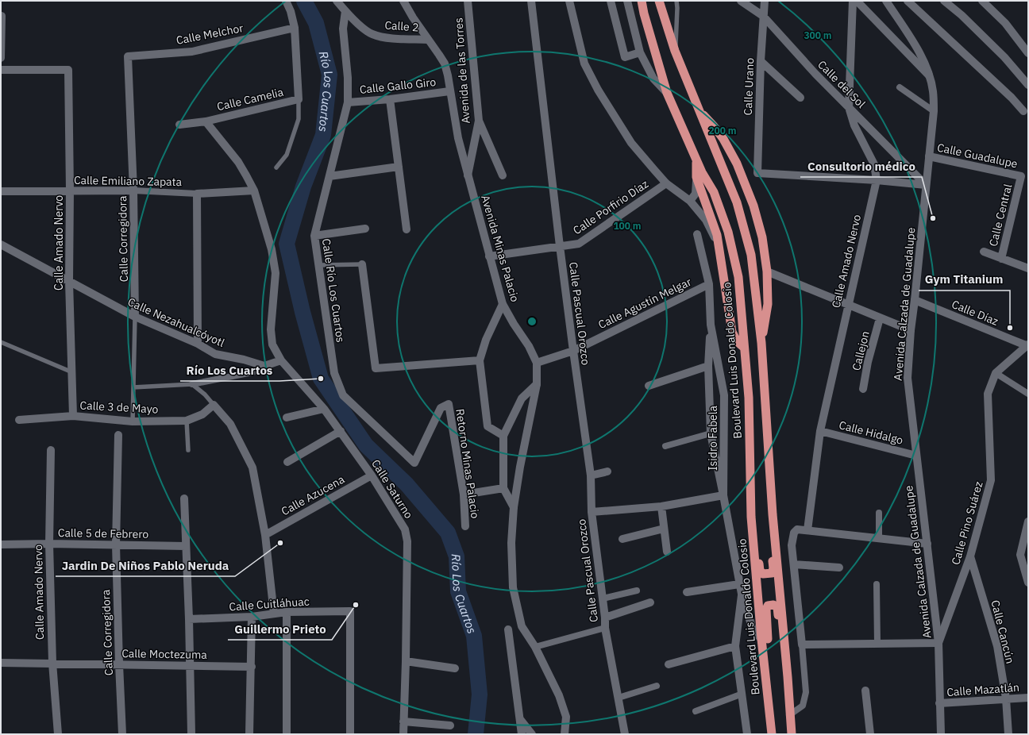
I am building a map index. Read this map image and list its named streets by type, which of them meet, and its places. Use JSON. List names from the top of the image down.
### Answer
{
  "streets": {
    "highway": ["Boulevard Luis Donaldo Colosio"],
    "street": [
      "Calle 2",
      "Calle Melchor",
      "Avenida de las Torres",
      "Calle del Sol",
      "Calle Gallo Giro",
      "Calle Urano",
      "Calle Camelia",
      "Calle Guadalupe",
      "Calle Emiliano Zapata",
      "Calle Porfirio Díaz",
      "Calle Central",
      "Calle Corregidora",
      "Calle Amado Nervo",
      "Avenida Minas Palacio",
      "Calle Río Los Cuartos",
      "Calle Agustín Melgar",
      "Avenida Calzada de Guadalupe",
      "Calle Díaz",
      "Calle Pascual Orozco",
      "Calle Nezahualcóyotl",
      "Callejon",
      "Calle 3 de Mayo",
      "Calle Hidalgo",
      "Isidro Fabela",
      "Retorno Minas Palacio",
      "Calle Saturno",
      "Calle Azucena",
      "Calle Pino Suárez",
      "Calle 5 de Febrero",
      "Calle Cuitláhuac",
      "Calle Cancún",
      "Calle Moctezuma",
      "Calle Mazatlán"
    ]
  },
  "crossings": [
    ["Calle 2", "Avenida Minas Palacio"],
    ["Calle 2", "Calle Río Los Cuartos"],
    ["Calle Melchor", "Calle Corregidora"],
    ["Avenida de las Torres", "Avenida Minas Palacio"],
    ["Calle del Sol", "Calle Urano"],
    ["Calle del Sol", "Calle Amado Nervo"],
    ["Calle del Sol", "Avenida Calzada de Guadalupe"],
    ["Calle Gallo Giro", "Avenida Minas Palacio"],
    ["Calle Gallo Giro", "Calle Río Los Cuartos"],
    ["Calle Urano", "Calle Amado Nervo"],
    ["Calle Camelia", "Calle Saturno"],
    ["Calle Guadalupe", "Calle Central"],
    ["Calle Guadalupe", "Avenida Calzada de Guadalupe"],
    ["Calle Emiliano Zapata", "Calle Corregidora"],
    ["Calle Emiliano Zapata", "Calle Amado Nervo"],
    ["Calle Emiliano Zapata", "Calle Saturno"],
    ["Calle Porfirio Díaz", "Avenida Minas Palacio"],
    ["Calle Porfirio Díaz", "Calle Pascual Orozco"],
    ["Calle Corregidora", "Calle Nezahualcóyotl"],
    ["Calle Corregidora", "Calle 3 de Mayo"],
    ["Calle Corregidora", "Calle 5 de Febrero"],
    ["Calle Corregidora", "Calle Moctezuma"],
    ["Calle Amado Nervo", "Calle Nezahualcóyotl"],
    ["Calle Amado Nervo", "Calle 3 de Mayo"],
    ["Calle Amado Nervo", "Calle Hidalgo"],
    ["Calle Amado Nervo", "Calle 5 de Febrero"],
    ["Calle Amado Nervo", "Calle Moctezuma"],
    ["Avenida Minas Palacio", "Calle Agustín Melgar"],
    ["Avenida Minas Palacio", "Calle Pascual Orozco"],
    ["Calle Río Los Cuartos", "Retorno Minas Palacio"],
    ["Calle Agustín Melgar", "Calle Pascual Orozco"],
    ["Calle Agustín Melgar", "Isidro Fabela"],
    ["Avenida Calzada de Guadalupe", "Calle Díaz"],
    ["Avenida Calzada de Guadalupe", "Calle Hidalgo"],
    ["Avenida Calzada de Guadalupe", "Calle Pino Suárez"],
    ["Avenida Calzada de Guadalupe", "Calle Mazatlán"],
    ["Calle Díaz", "Calle Pino Suárez"],
    ["Boulevard Luis Donaldo Colosio", "Isidro Fabela"],
    ["Calle Saturno", "Calle Azucena"],
    ["Calle Pino Suárez", "Calle Cancún"],
    ["Calle Cancún", "Calle Mazatlán"]
  ],
  "water": ["Río Los Cuartos"],
  "places": [
    "Consultorio médico",
    "Gym Titanium",
    "Río Los Cuartos",
    "Jardin De Niños Pablo Neruda",
    "Guillermo Prieto"
  ],
  "rings": ["300 m", "200 m", "100 m"]
}
